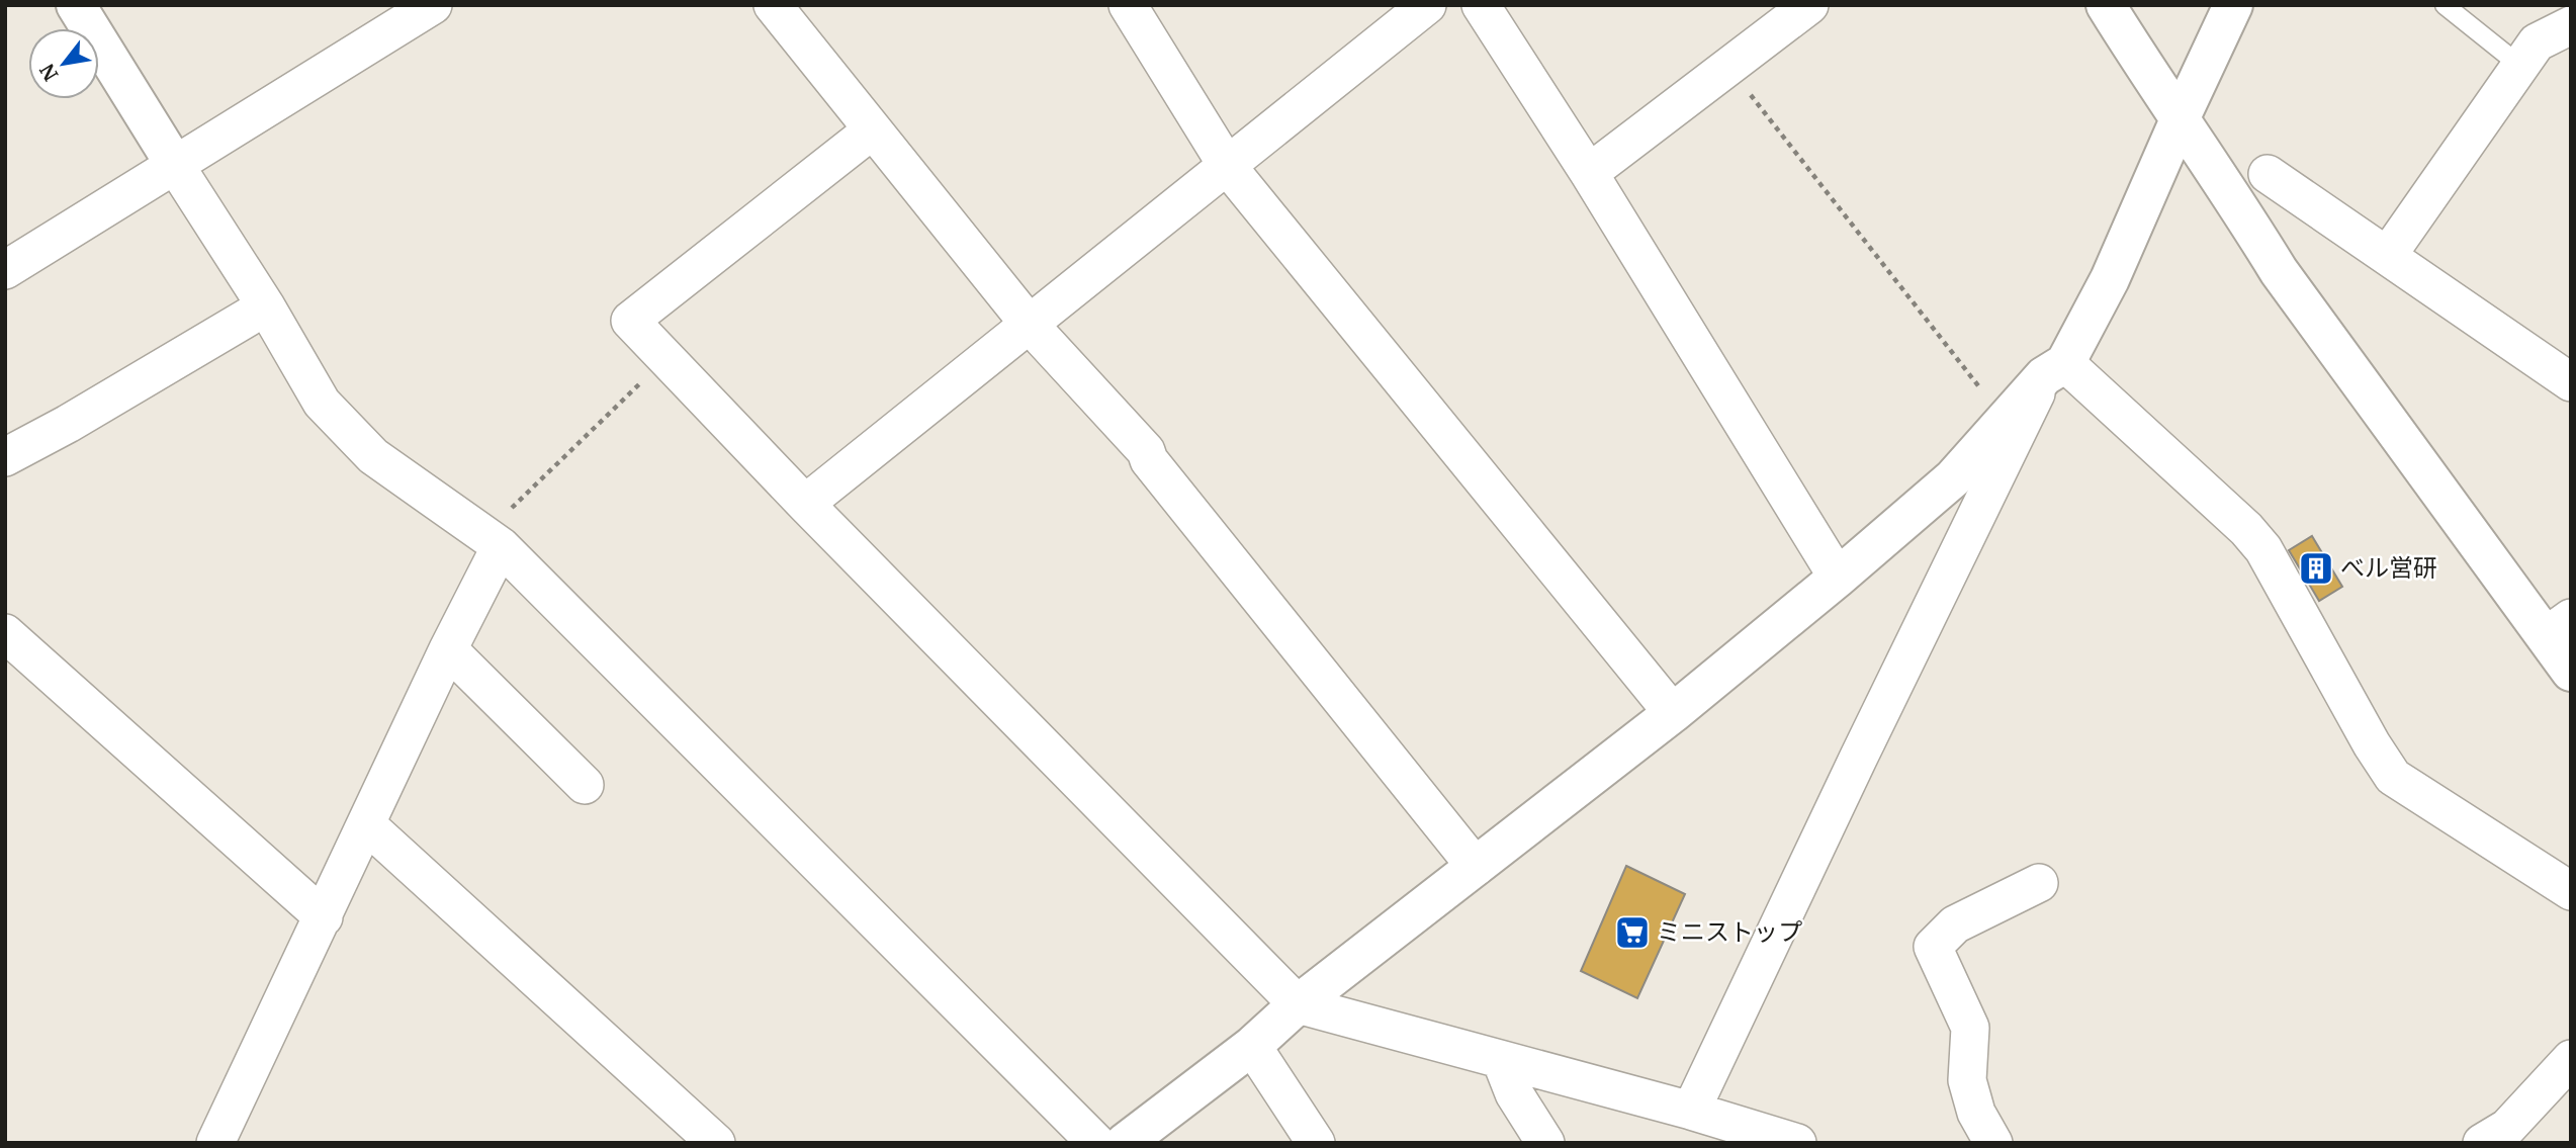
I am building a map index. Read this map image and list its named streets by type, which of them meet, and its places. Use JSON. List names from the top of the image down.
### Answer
{
  "places": {
    "building": ["べル営研"],
    "supermarket": ["ミニストップ"]
  },
  "north": "bottom left"
}
